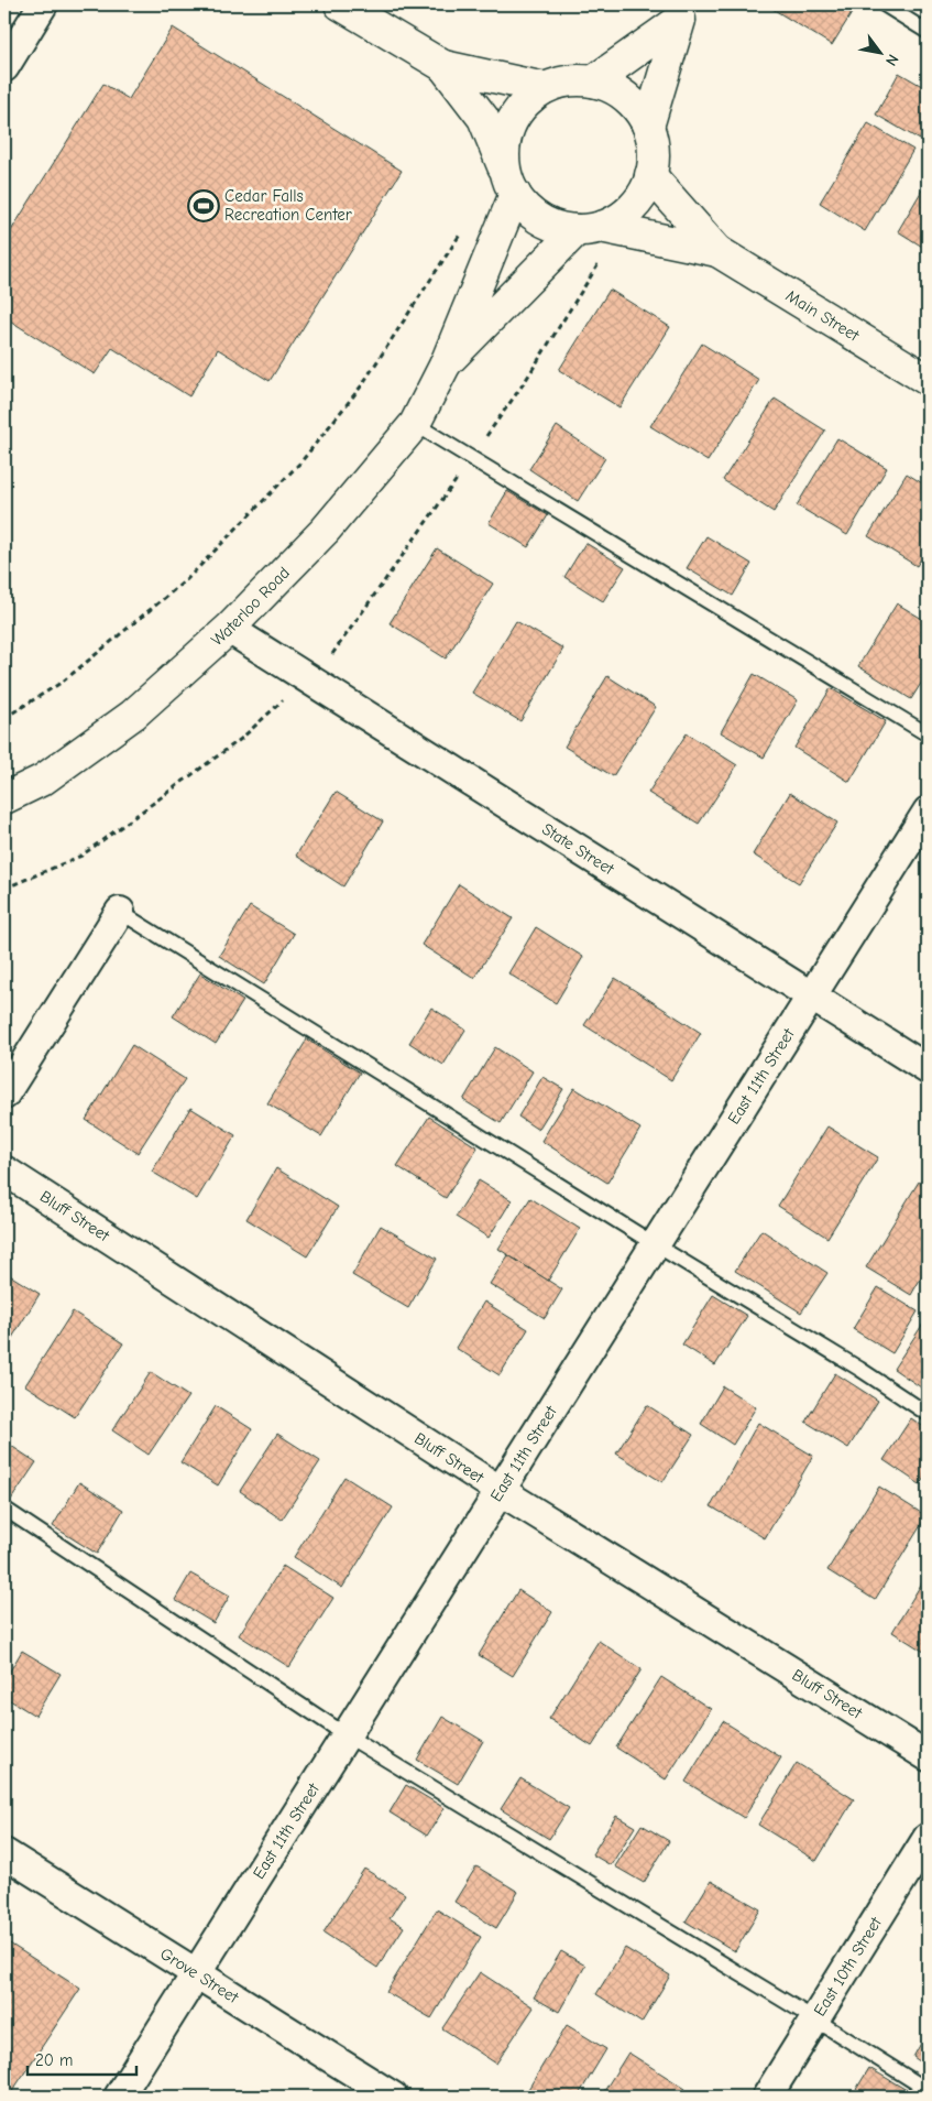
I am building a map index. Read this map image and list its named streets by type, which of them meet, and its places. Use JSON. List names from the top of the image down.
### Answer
{
  "streets": {
    "main road": ["Main Street", "Waterloo Road"],
    "street": [
      "State Street",
      "East 11th Street",
      "Bluff Street",
      "East 10th Street",
      "Grove Street"
    ]
  },
  "crossings": [
    ["Main Street", "Waterloo Road"],
    ["Waterloo Road", "State Street"],
    ["State Street", "East 11th Street"],
    ["East 11th Street", "Bluff Street"],
    ["East 11th Street", "Grove Street"]
  ],
  "places": {
    "sports": ["Cedar Falls Recreation Center"]
  },
  "scale_bar": "20 m",
  "north": "bottom right"
}
